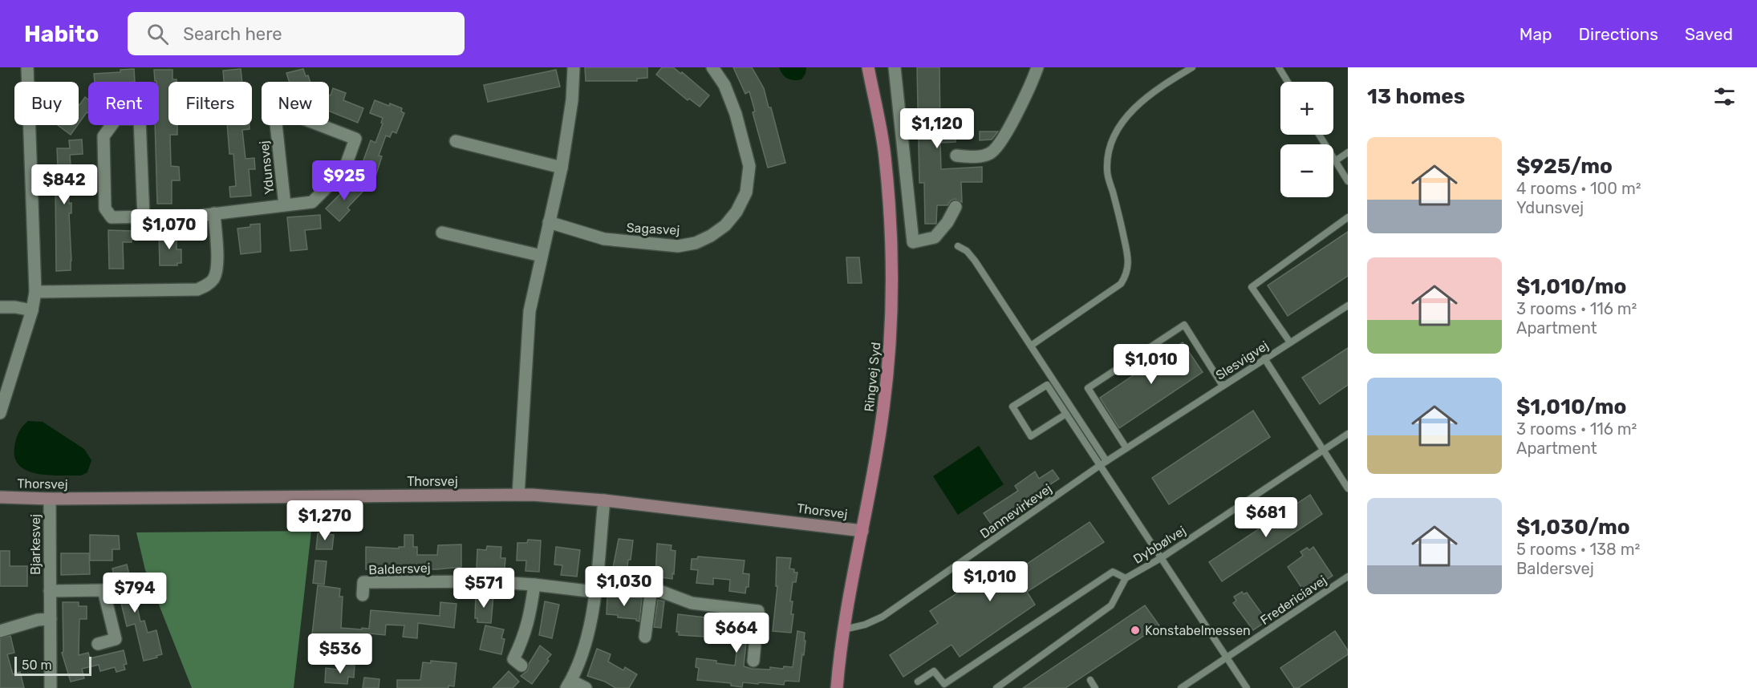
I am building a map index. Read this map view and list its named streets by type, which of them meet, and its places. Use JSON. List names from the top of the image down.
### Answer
{
  "streets": {
    "main road": ["Ringvej Syd"],
    "street": [
      "Ydunsvej",
      "Sagasvej",
      "Thorsvej",
      "Bjarkesvej",
      "Baldersvej"
    ],
    "lane": [
      "Slesvigvej",
      "Dannevirkevej",
      "Dybbølvej",
      "Fredericiavej"
    ]
  },
  "crossings": [
    ["Slesvigvej", "Dannevirkevej"],
    ["Ringvej Syd", "Thorsvej"],
    ["Ringvej Syd", "Dannevirkevej"],
    ["Thorsvej", "Bjarkesvej"]
  ],
  "places": ["Konstabelmessen"],
  "scale_bar": "50 m",
  "page": {
    "header": "Habito",
    "search": "Search here",
    "nav": ["Map", "Directions", "Saved"],
    "heading": "13 homes",
    "map_buttons": ["+", "−"],
    "chip": [
      "Buy",
      "Rent",
      "Filters",
      "New"
    ],
    "price": [
      "$1,120",
      "$925",
      "$842",
      "$1,070",
      "$1,010",
      "$681",
      "$1,270",
      "$1,010",
      "$1,030",
      "$571",
      "$794",
      "$664",
      "$536"
    ],
    "list": [
      {
        "name": "$925/mo",
        "note": "4 rooms · 100 m² · Ydunsvej"
      },
      {
        "name": "$1,010/mo",
        "note": "3 rooms · 116 m² · Apartment"
      },
      {
        "name": "$1,010/mo",
        "note": "3 rooms · 116 m² · Apartment"
      },
      {
        "name": "$1,030/mo",
        "note": "5 rooms · 138 m² · Baldersvej"
      }
    ],
    "scale": "50 m"
  }
}
